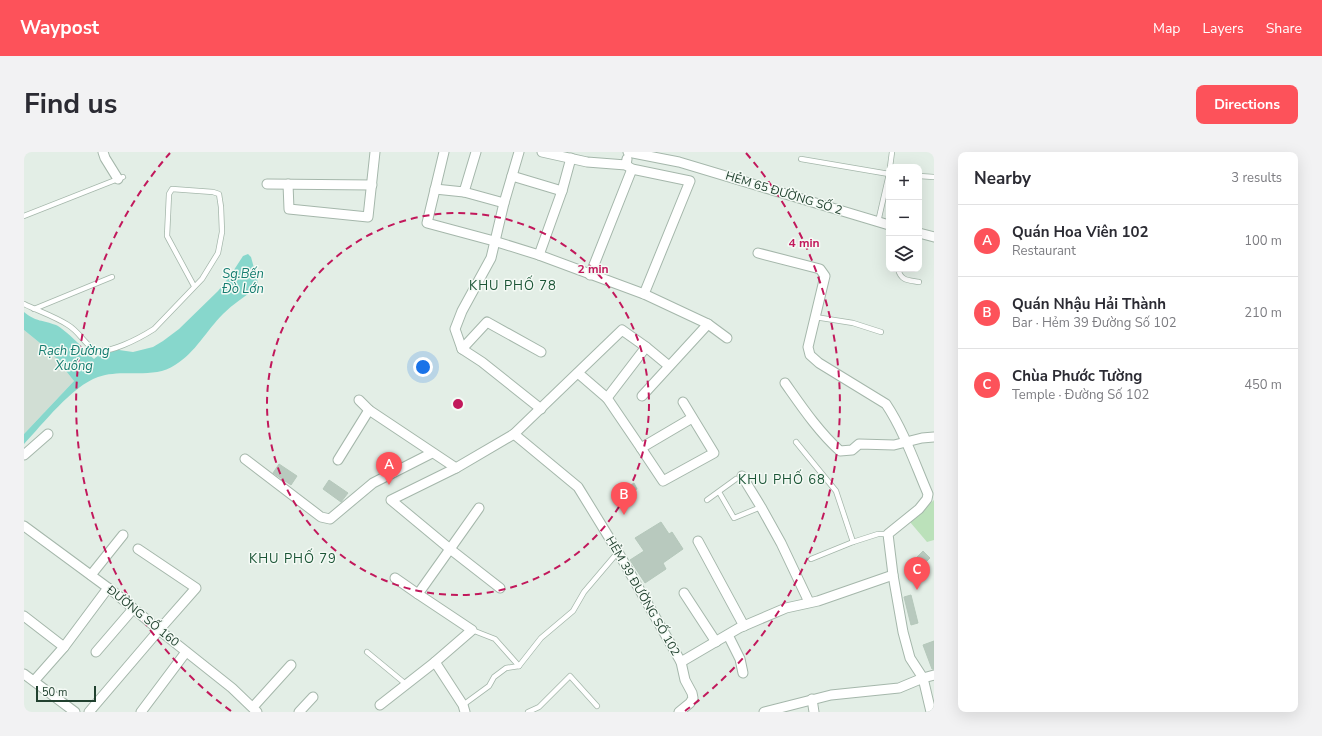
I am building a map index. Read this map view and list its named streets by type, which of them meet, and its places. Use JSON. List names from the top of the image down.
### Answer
{
  "streets": {
    "street": ["HẺM 65 ĐƯỜNG SỐ 2", "HẺM 39 ĐƯỜNG SỐ 102", "ĐƯỜNG SỐ 160"]
  },
  "districts": ["KHU PHỐ 78", "KHU PHỐ 68", "KHU PHỐ 79"],
  "water": ["Sg.Bến Đò Lớn", "Rạch Đường Xuống"],
  "scale_bar": "50 m",
  "page": {
    "header": "Waypost",
    "nav": ["Map", "Layers", "Share"],
    "title": "Find us",
    "buttons": "Directions",
    "heading": ["Nearby", "3 results"],
    "map_buttons": ["+", "−"],
    "list": [
      {
        "mark": "A",
        "name": "Quán Hoa Viên 102",
        "note": "Restaurant",
        "value": "100 m"
      },
      {
        "mark": "B",
        "name": "Quán Nhậu Hải Thành",
        "note": "Bar · Hẻm 39 Đường Số 102",
        "value": "210 m"
      },
      {
        "mark": "C",
        "name": "Chùa Phước Tường",
        "note": "Temple · Đường Số 102",
        "value": "450 m"
      }
    ],
    "pins": ["A", "B", "C"],
    "scale": "50 m"
  },
  "rings": ["4 min", "2 min"]
}
